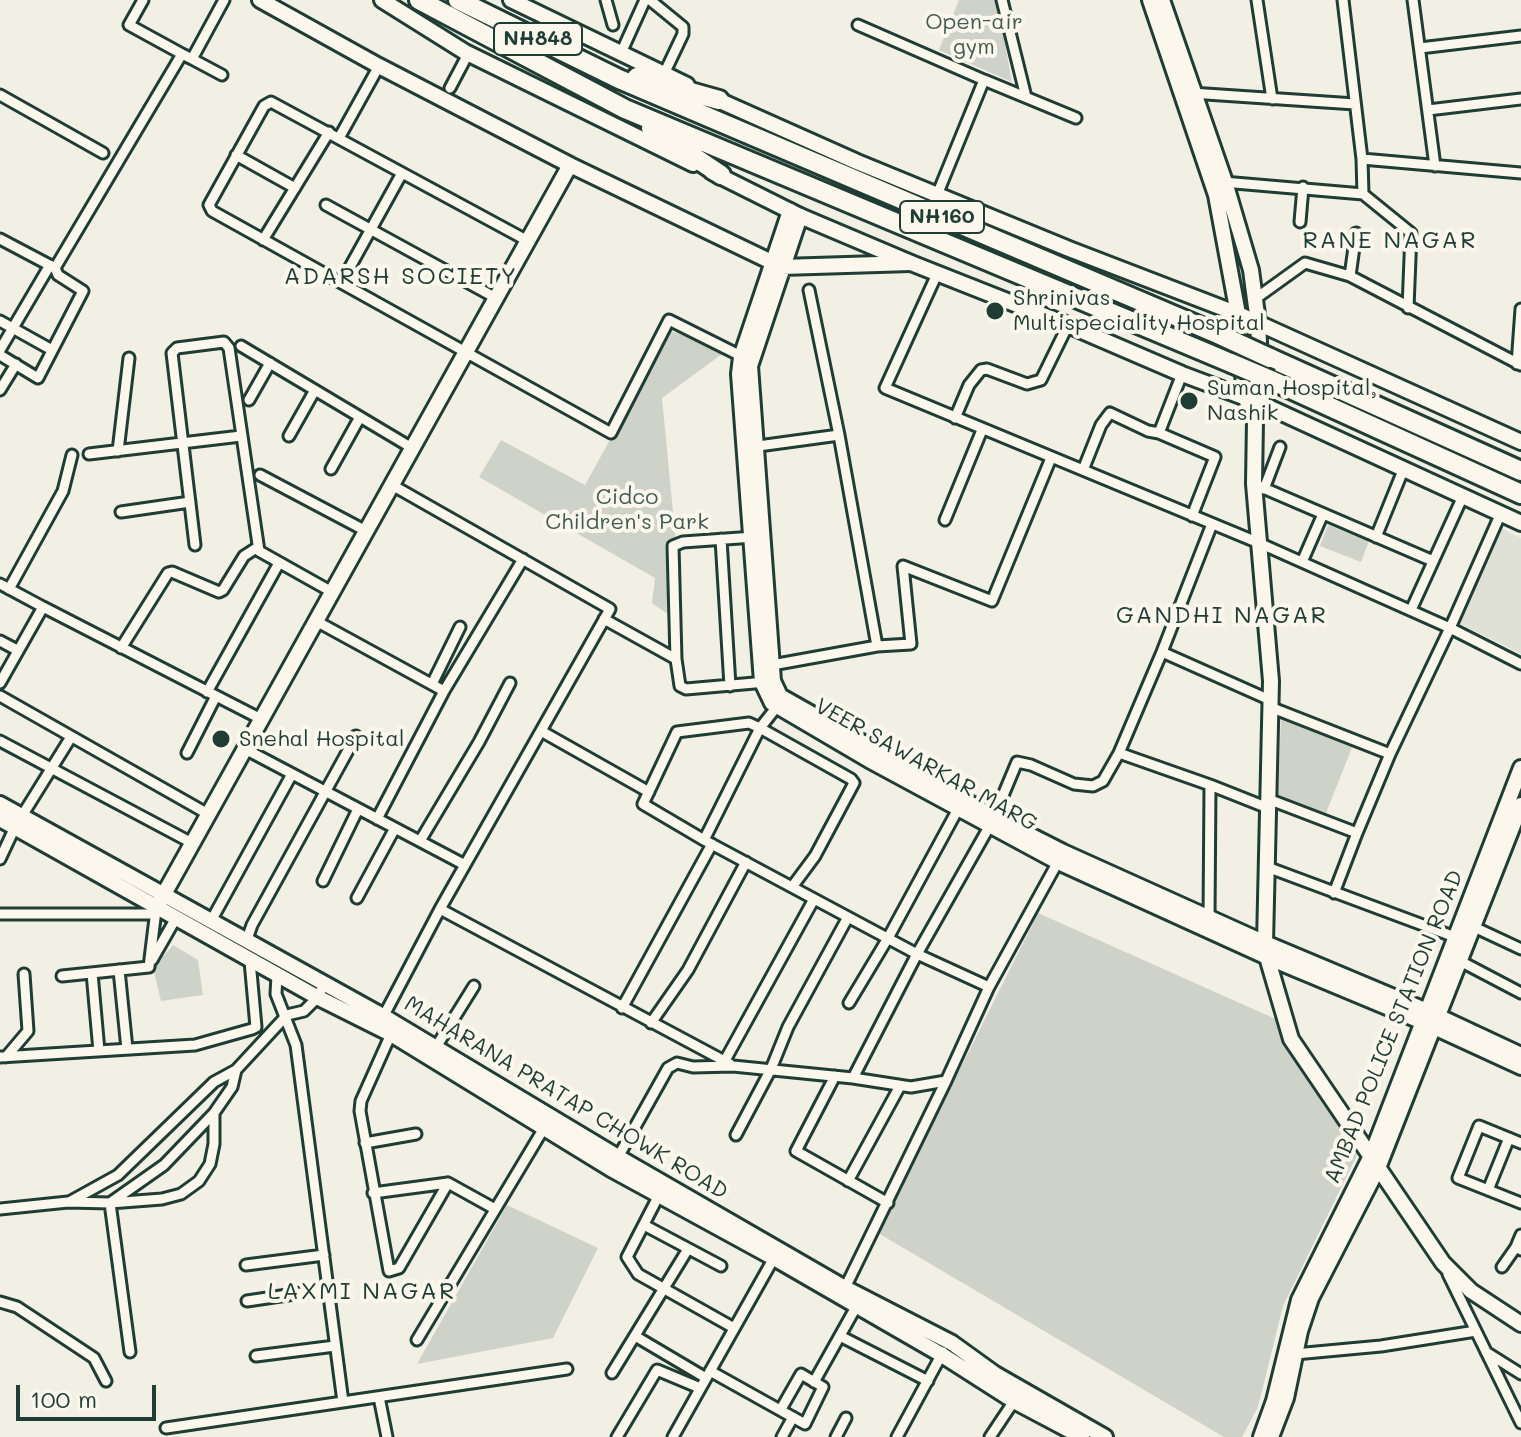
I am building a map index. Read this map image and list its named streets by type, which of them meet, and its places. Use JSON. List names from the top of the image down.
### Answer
{
  "streets": {
    "highway": ["NH848", "NH160"],
    "street": ["VEER SAWARKAR MARG", "AMBAD POLICE STATION ROAD", "MAHARANA PRATAP CHOWK ROAD"]
  },
  "crossings": [
    ["NH848", "NH160"],
    ["VEER SAWARKAR MARG", "AMBAD POLICE STATION ROAD"]
  ],
  "districts": [
    "RANE NAGAR",
    "ADARSH SOCIETY",
    "GANDHI NAGAR",
    "LAXMI NAGAR"
  ],
  "parks": ["Open-air gym", "Cidco Children's Park"],
  "places": ["Shrinivas Multispeciality Hospital", "Suman Hospital, Nashik", "Snehal Hospital"],
  "scale_bar": "100 m"
}
